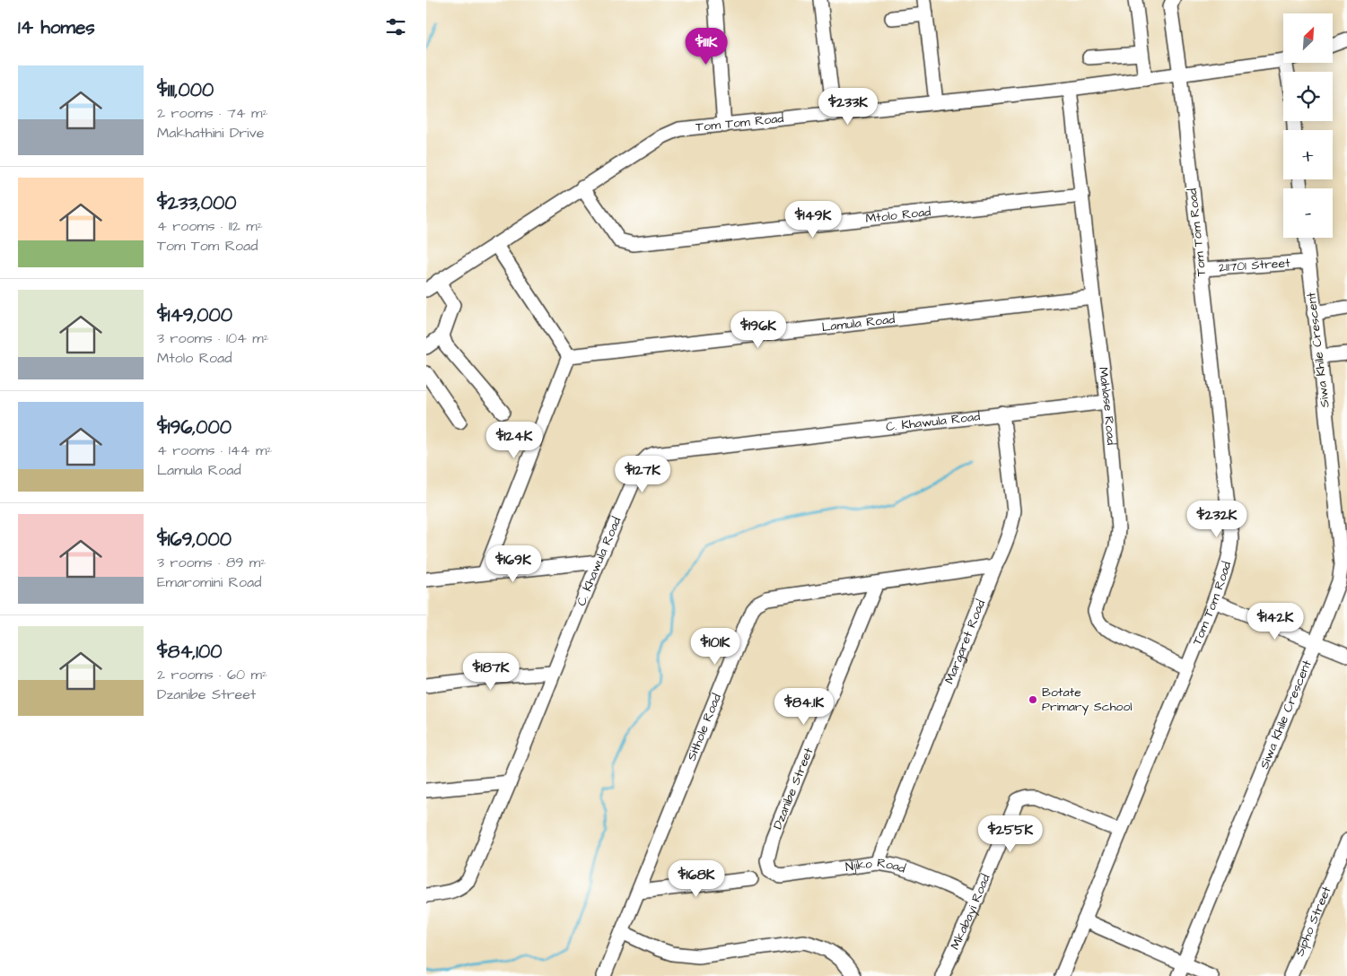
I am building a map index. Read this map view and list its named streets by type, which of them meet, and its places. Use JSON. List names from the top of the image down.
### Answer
{
  "streets": {
    "street": [
      "Tom Tom Road",
      "Mtolo Road",
      "211701 Street",
      "Lamula Road",
      "Siwa Khile Crescent",
      "Mahlase Road",
      "C. Khawula Road",
      "Margaret Road",
      "Sithole Road",
      "Dzanibe Street",
      "Njiko Road",
      "Mkabayi Road",
      "Sipho Street"
    ]
  },
  "crossings": [
    ["Tom Tom Road", "Mtolo Road"],
    ["Tom Tom Road", "211701 Street"],
    ["Tom Tom Road", "Mahlase Road"],
    ["Tom Tom Road", "Mkabayi Road"],
    ["Mtolo Road", "Mahlase Road"],
    ["211701 Street", "Siwa Khile Crescent"],
    ["Lamula Road", "Mahlase Road"],
    ["Mahlase Road", "C. Khawula Road"],
    ["C. Khawula Road", "Margaret Road"],
    ["Margaret Road", "Sithole Road"],
    ["Margaret Road", "Njiko Road"],
    ["Sithole Road", "Dzanibe Street"],
    ["Dzanibe Street", "Njiko Road"],
    ["Njiko Road", "Mkabayi Road"]
  ],
  "places": ["Botate Primary School"],
  "north": "top right",
  "page": {
    "heading": "14 homes",
    "map_buttons": ["+", "−"],
    "price": [
      "$111K",
      "$233K",
      "$149K",
      "$196K",
      "$124K",
      "$127K",
      "$232K",
      "$169K",
      "$142K",
      "$101K",
      "$187K",
      "$84.1K",
      "$255K",
      "$168K"
    ],
    "list": [
      {
        "name": "$111,000",
        "note": "2 rooms · 74 m² · Makhathini Drive"
      },
      {
        "name": "$233,000",
        "note": "4 rooms · 112 m² · Tom Tom Road"
      },
      {
        "name": "$149,000",
        "note": "3 rooms · 104 m² · Mtolo Road"
      },
      {
        "name": "$196,000",
        "note": "4 rooms · 144 m² · Lamula Road"
      },
      {
        "name": "$169,000",
        "note": "3 rooms · 89 m² · Emaromini Road"
      },
      {
        "name": "$84,100",
        "note": "2 rooms · 60 m² · Dzanibe Street"
      }
    ]
  }
}
